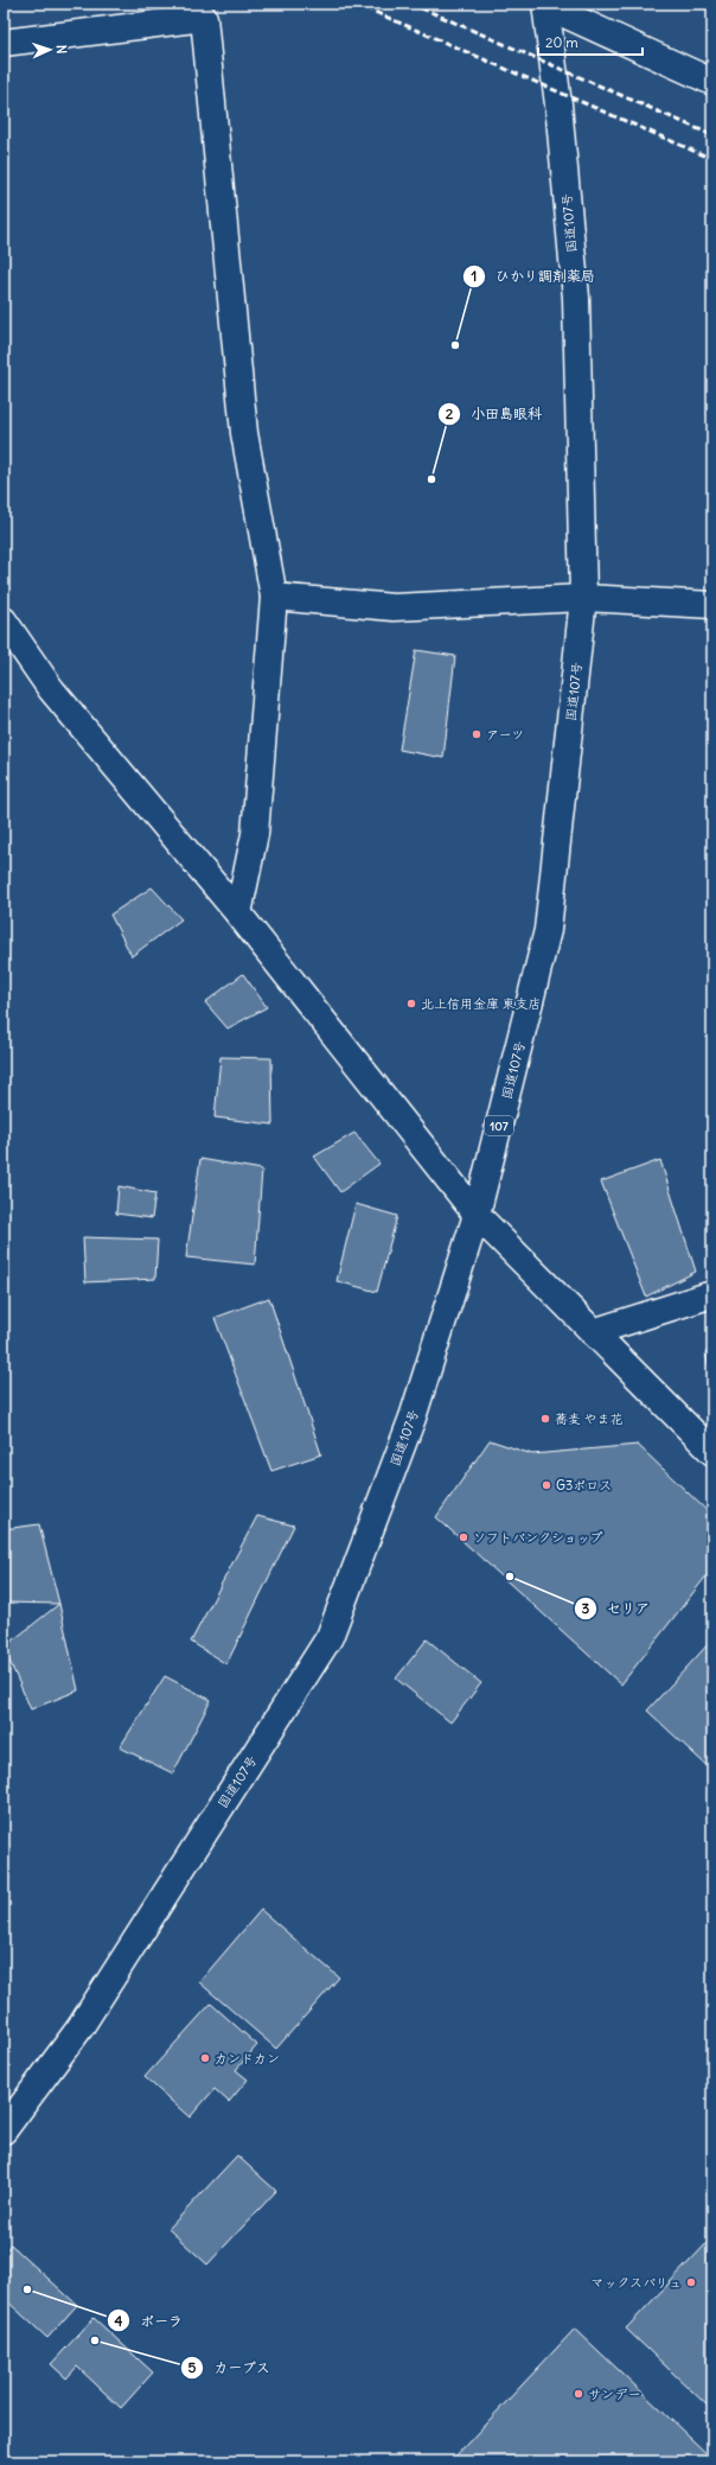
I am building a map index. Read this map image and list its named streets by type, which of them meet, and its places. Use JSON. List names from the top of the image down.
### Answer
{
  "streets": {
    "main road": ["国道107号", "107"]
  },
  "places": [
    "ひかり調剤薬局",
    "小田島眼科",
    "アーツ",
    "北上信用金庫 東支店",
    "蕎麦 やま花",
    "G3ポロス",
    "ソフトバンクショップ",
    "セリア",
    "カンドカン",
    "マックスバリュ",
    "ポーラ",
    "カーブス",
    "サンデー"
  ],
  "scale_bar": "20 m",
  "north": "right"
}
